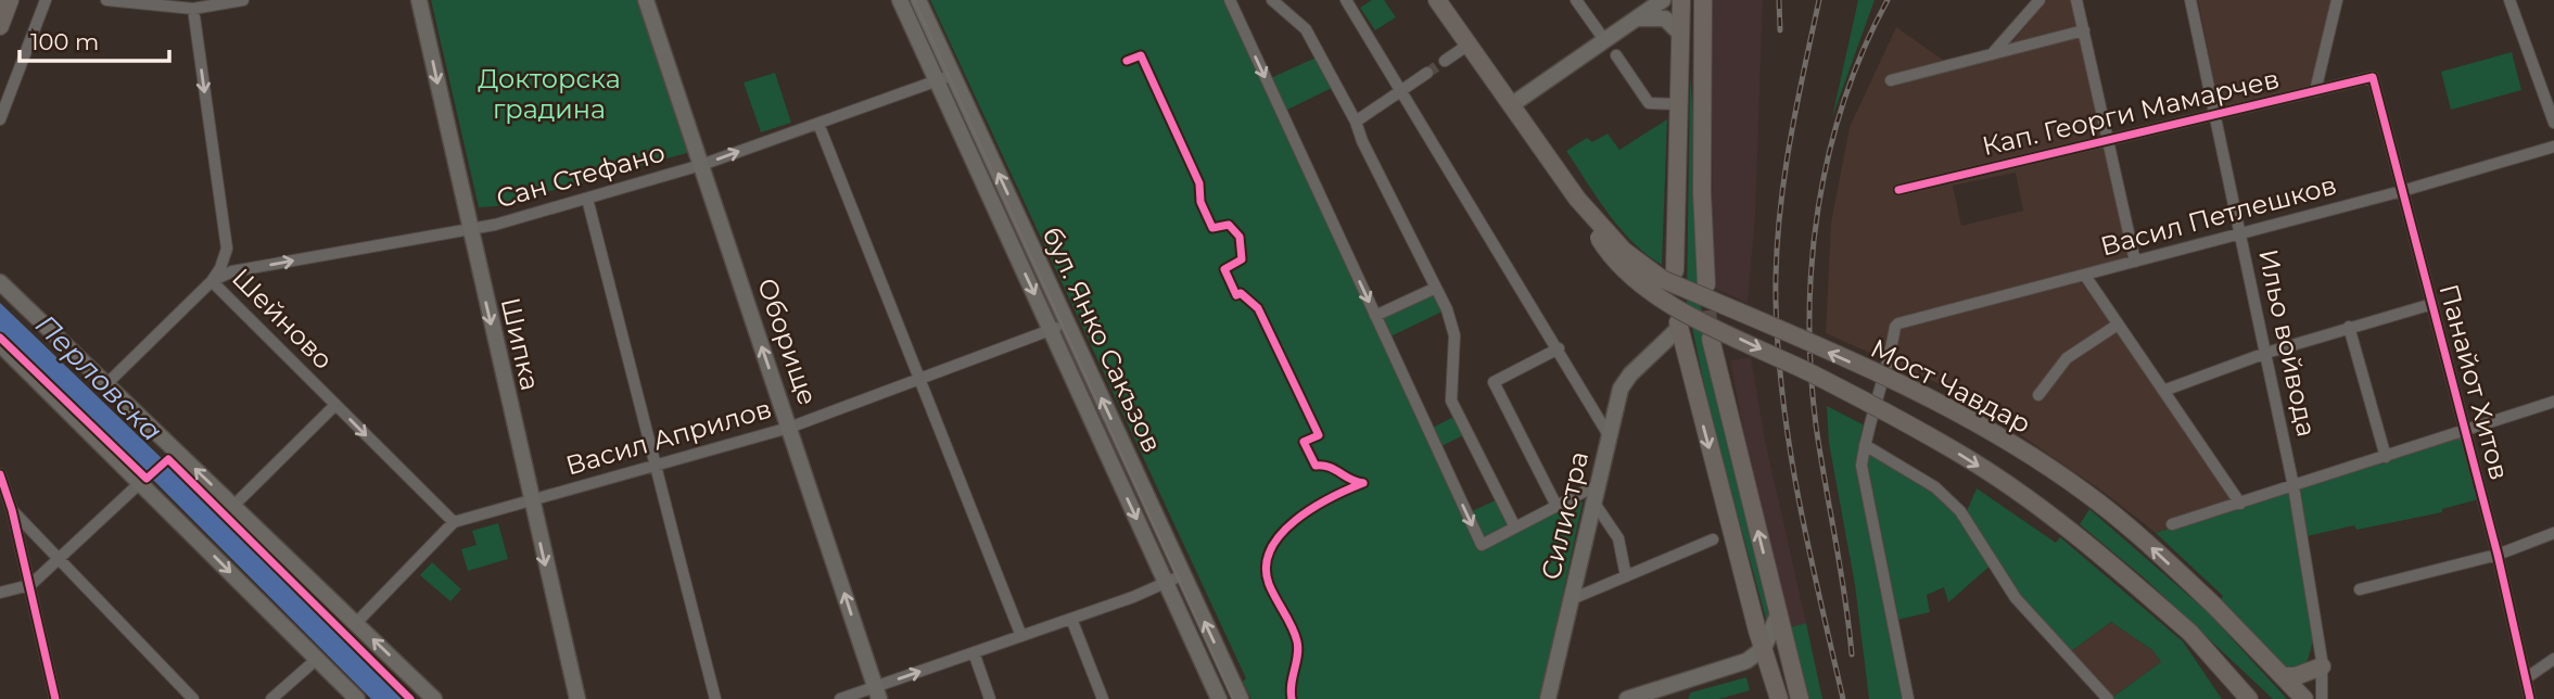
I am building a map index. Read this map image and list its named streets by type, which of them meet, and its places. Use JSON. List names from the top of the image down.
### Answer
{
  "streets": {
    "main road": [
      "бул. Янко Сакъзов",
      "Оборище",
      "Шипка",
      "Мост Чавдар",
      "Силистра"
    ],
    "street": [
      "Кап. Георги Мамарчев",
      "Сан Стефано",
      "Васил Петлешков",
      "Шейново",
      "Ильо войвода",
      "Панайот Хитов",
      "Васил Априлов"
    ]
  },
  "crossings": [
    ["Кап. Георги Мамарчев", "Ильо войвода"],
    ["Кап. Георги Мамарчев", "Панайот Хитов"],
    ["Сан Стефано", "Шейново"],
    ["Сан Стефано", "бул. Янко Сакъзов"],
    ["Сан Стефано", "Оборище"],
    ["Сан Стефано", "Шипка"],
    ["Васил Петлешков", "Ильо войвода"],
    ["Васил Петлешков", "Панайот Хитов"],
    ["Шейново", "Васил Априлов"],
    ["бул. Янко Сакъзов", "Васил Априлов"],
    ["Оборище", "Васил Априлов"],
    ["Шипка", "Васил Априлов"]
  ],
  "one_way": [
    "Сан Стефано",
    "Шейново",
    "Оборище",
    "Шипка"
  ],
  "water": ["Перловска"],
  "parks": ["Докторска градина"],
  "scale_bar": "100 m"
}
